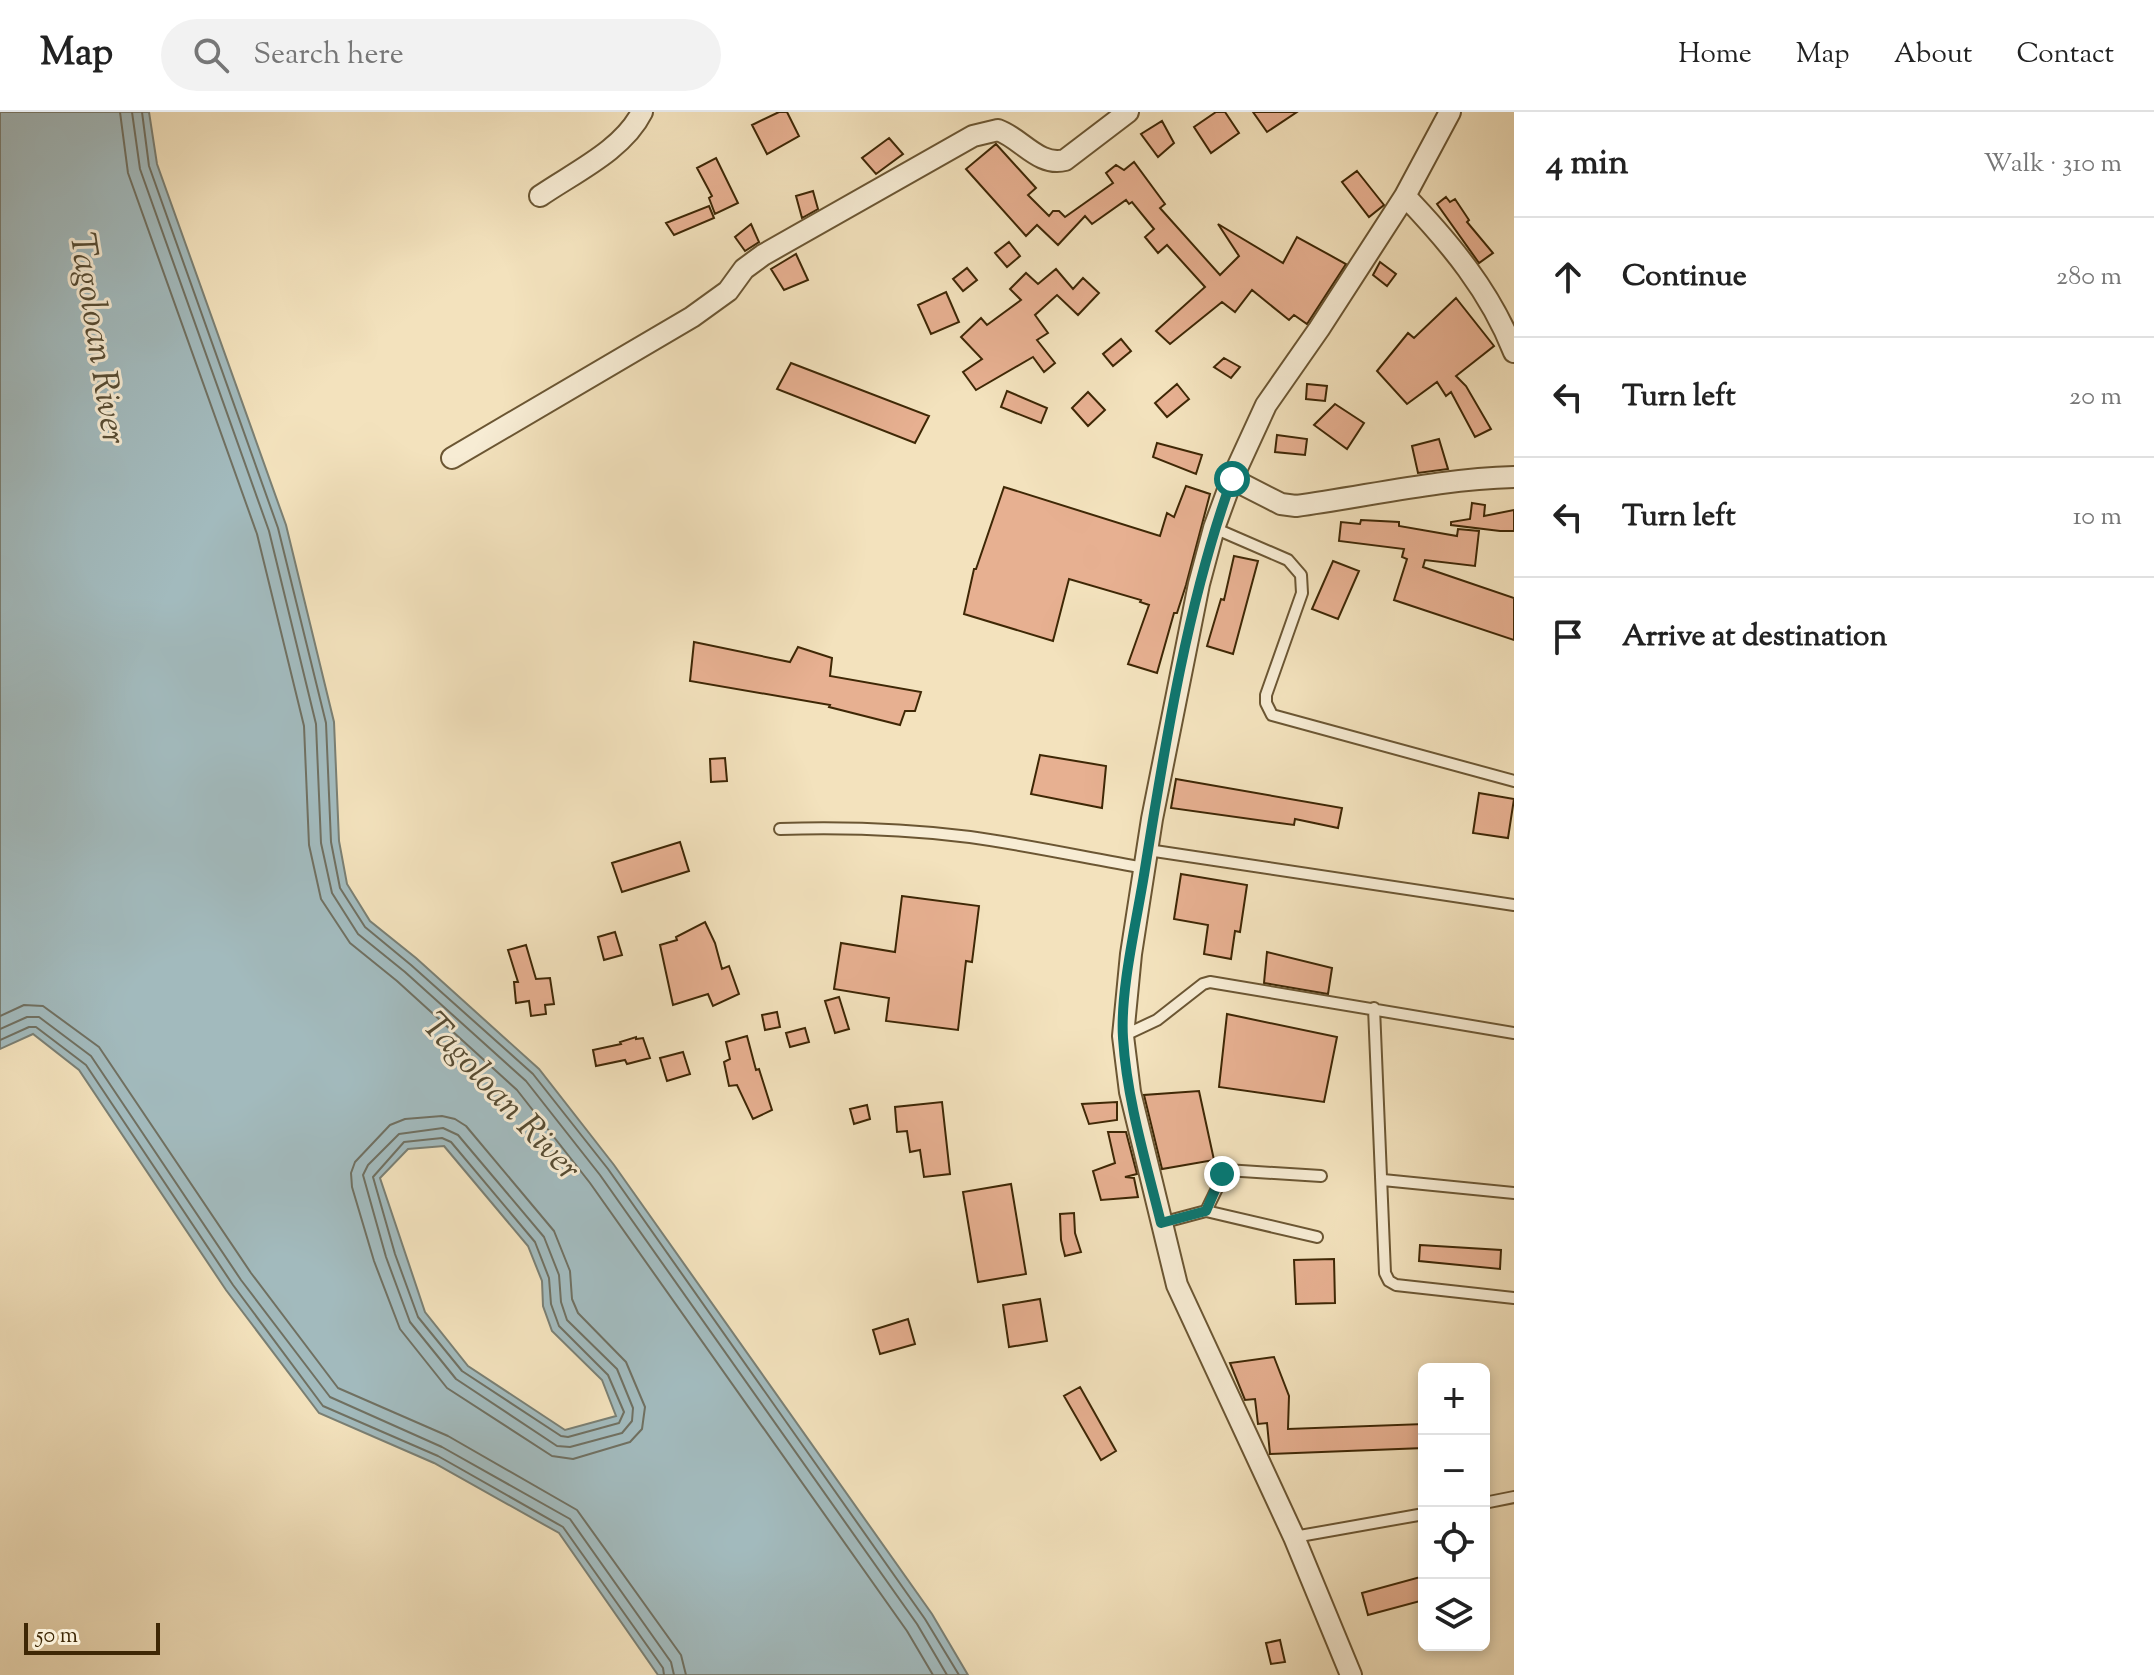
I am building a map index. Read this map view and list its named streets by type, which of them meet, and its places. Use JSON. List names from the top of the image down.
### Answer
{
  "water": ["Tagoloan River"],
  "scale_bar": "50 m",
  "page": {
    "header": "Map",
    "search": "Search here",
    "nav": [
      "Home",
      "Map",
      "About",
      "Contact"
    ],
    "heading": ["4 min", "Walk · 310 m"],
    "list": [
      ["Continue", "280 m"],
      ["Turn left", "20 m"],
      ["Turn left", "10 m"],
      "Arrive at destination"
    ],
    "map_buttons": ["+", "−"],
    "scale": "50 m"
  }
}
